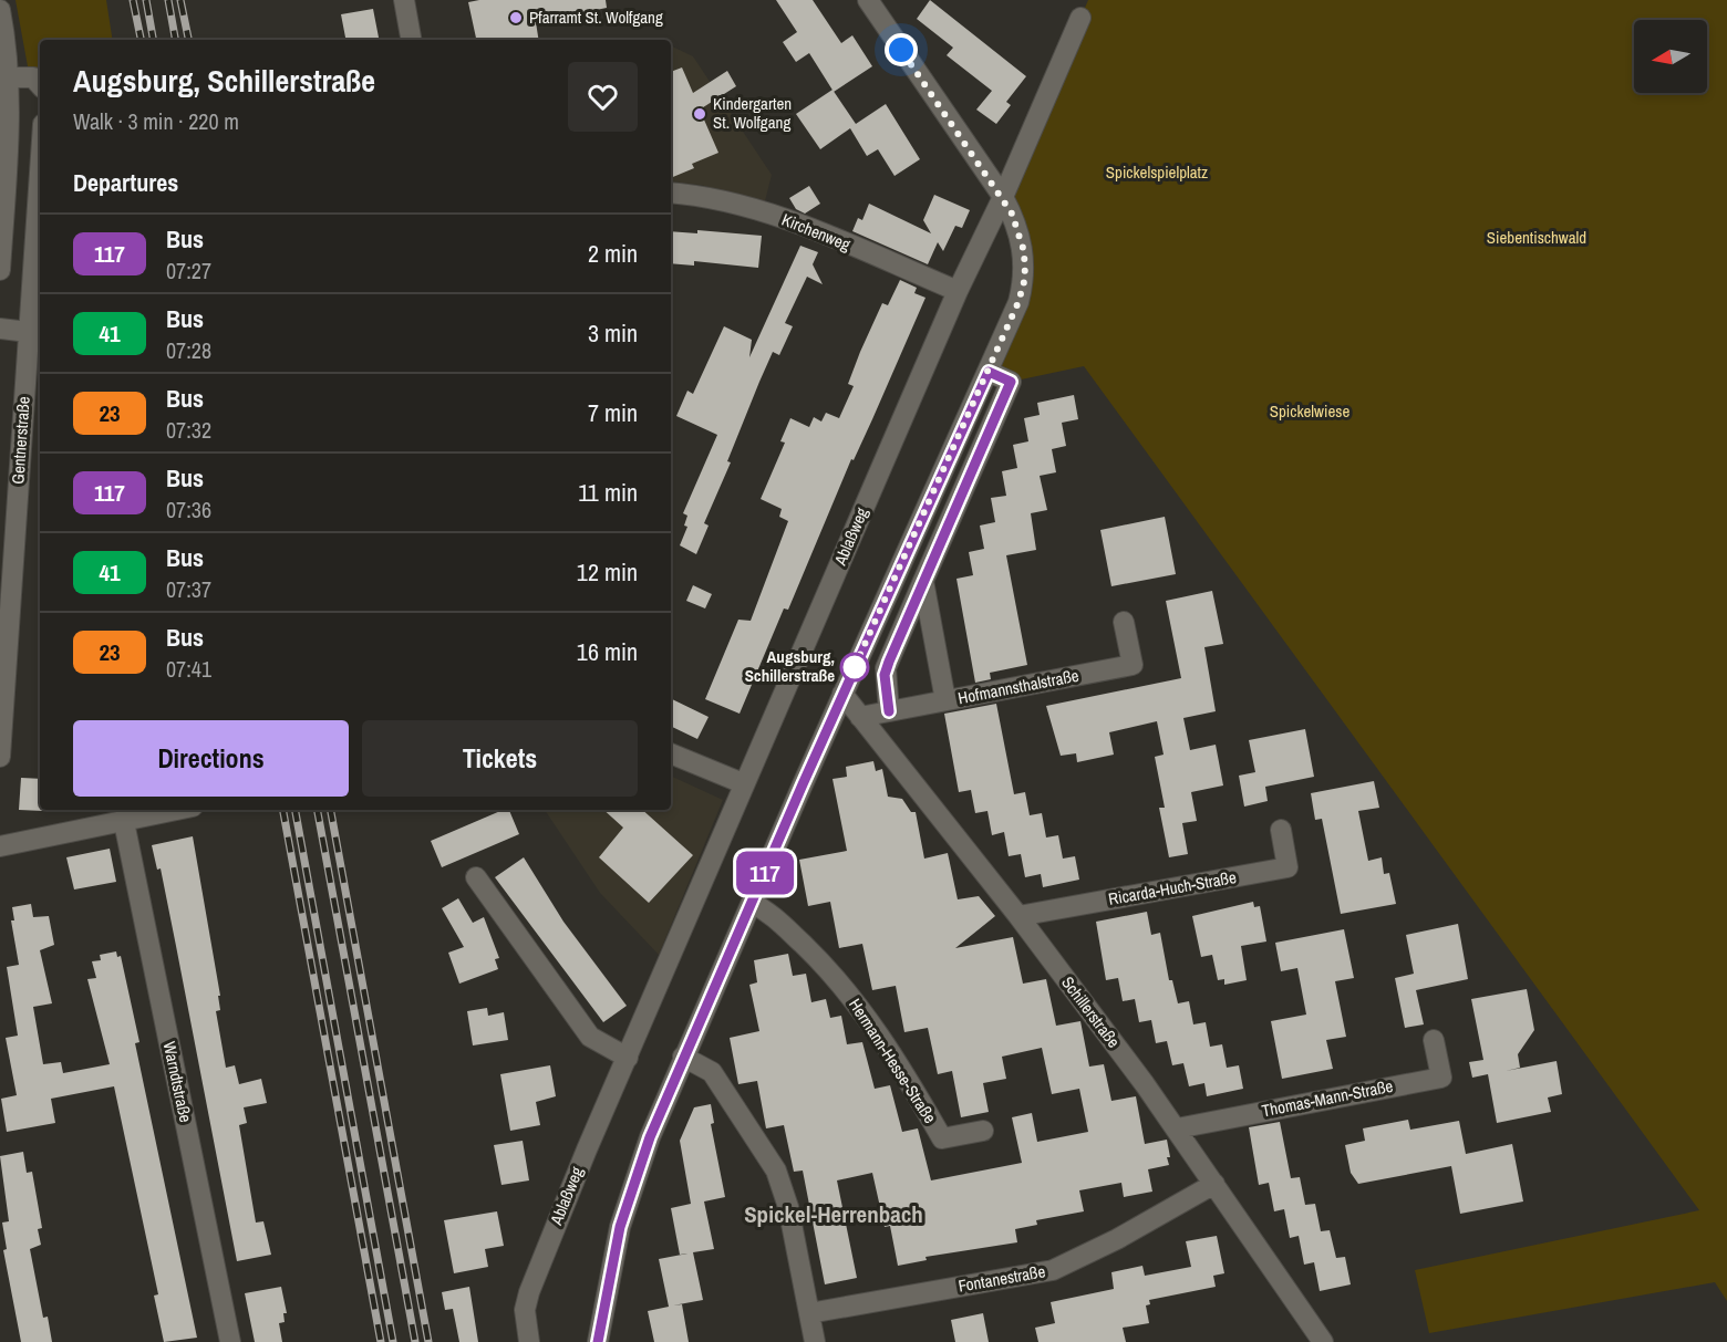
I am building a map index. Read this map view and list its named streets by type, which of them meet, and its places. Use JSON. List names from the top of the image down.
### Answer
{
  "streets": {
    "street": [
      "Kirchenweg",
      "Gentnerstraße",
      "Ablaßweg",
      "Hofmannsthalstraße",
      "Ricarda-Huch-Straße",
      "Schillerstraße",
      "Hermann-Hesse-Straße",
      "Warndtstraße",
      "Thomas-Mann-Straße",
      "Fontanestraße"
    ]
  },
  "crossings": [
    ["Kirchenweg", "Ablaßweg"],
    ["Hofmannsthalstraße", "Schillerstraße"],
    ["Ricarda-Huch-Straße", "Schillerstraße"],
    ["Schillerstraße", "Thomas-Mann-Straße"],
    ["Schillerstraße", "Fontanestraße"]
  ],
  "districts": ["Spickel-Herrenbach"],
  "parks": ["Spickelspielplatz", "Siebentischwald", "Spickelwiese"],
  "places": ["Pfarramt St. Wolfgang", "Kindergarten St. Wolfgang", "Augsburg, Schillerstraße"],
  "lines": ["bus line 117"],
  "north": "left",
  "page": {
    "on_map": "117",
    "heading": [
      ["Augsburg, Schillerstraße", "Walk · 3 min · 220 m"],
      "Departures"
    ],
    "list": [
      {
        "mark": "117",
        "name": "Bus",
        "note": "07:27",
        "value": "2 min"
      },
      {
        "mark": "41",
        "name": "Bus",
        "note": "07:28",
        "value": "3 min"
      },
      {
        "mark": "23",
        "name": "Bus",
        "note": "07:32",
        "value": "7 min"
      },
      {
        "mark": "117",
        "name": "Bus",
        "note": "07:36",
        "value": "11 min"
      },
      {
        "mark": "41",
        "name": "Bus",
        "note": "07:37",
        "value": "12 min"
      },
      {
        "mark": "23",
        "name": "Bus",
        "note": "07:41",
        "value": "16 min"
      }
    ],
    "buttons": ["Directions", "Tickets"]
  }
}
